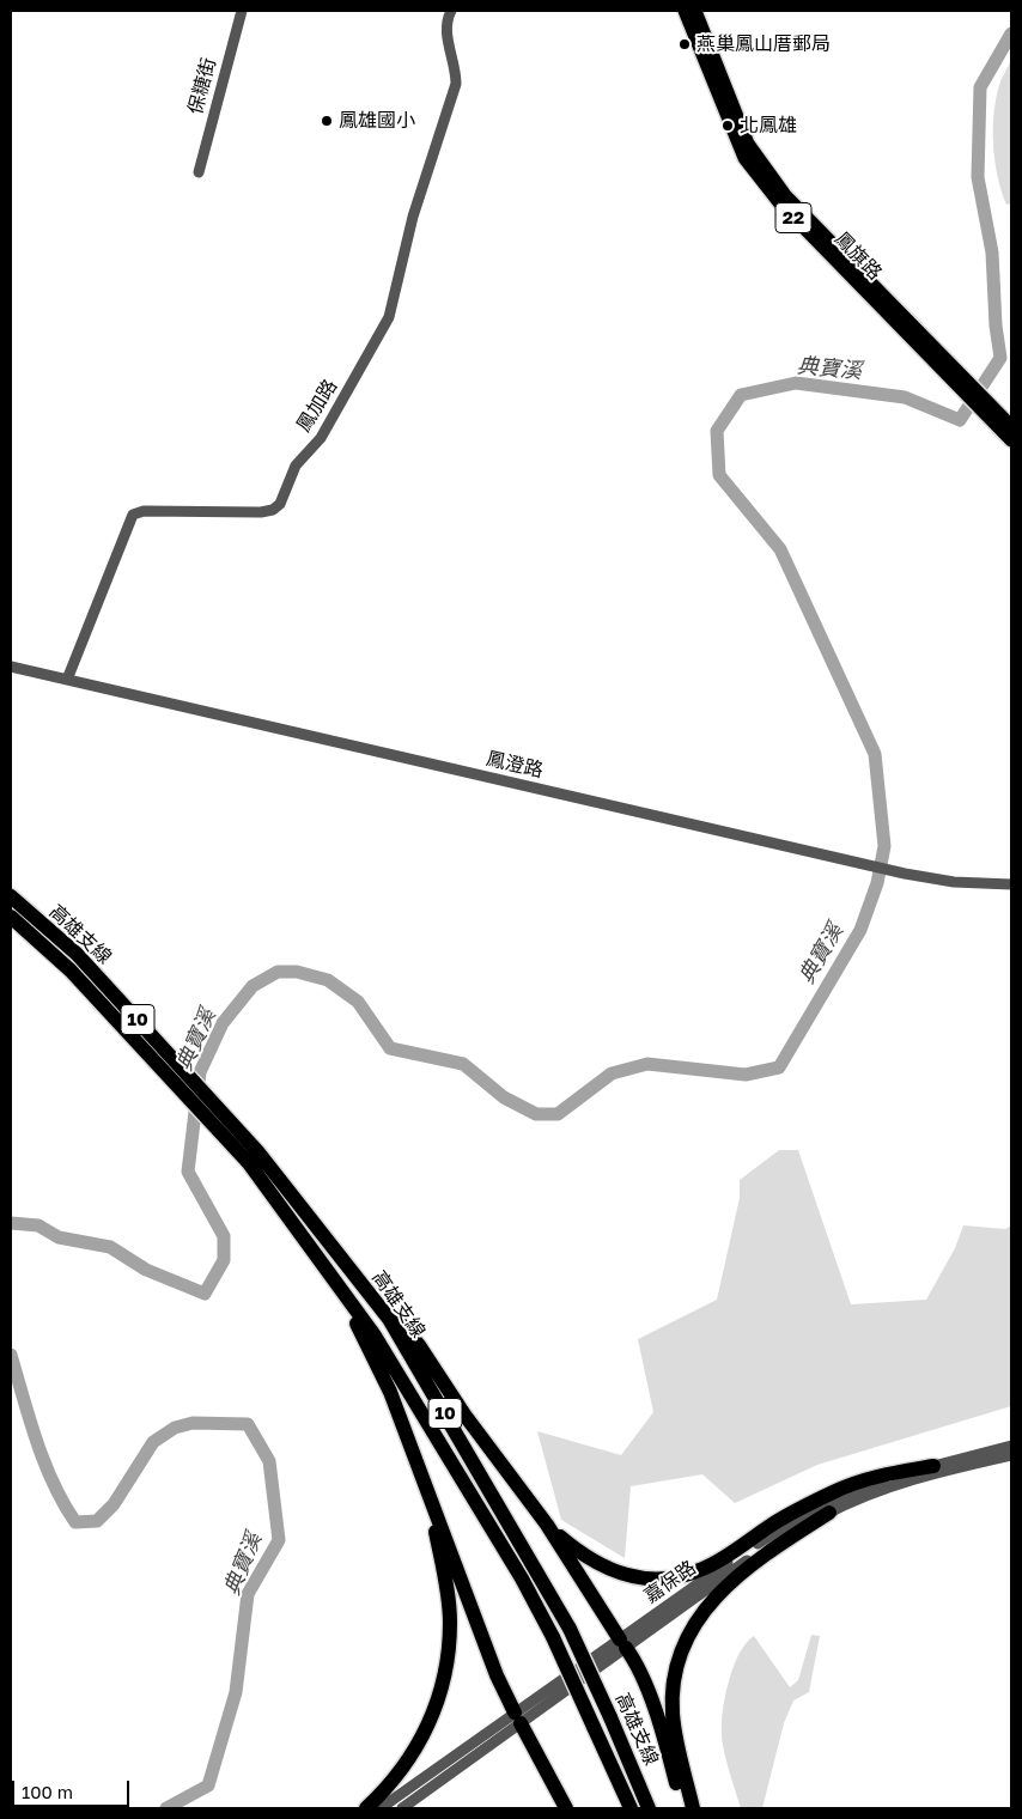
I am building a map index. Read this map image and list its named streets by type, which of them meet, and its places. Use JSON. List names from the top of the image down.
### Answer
{
  "streets": {
    "highway": ["高雄支線", "10"],
    "main road": ["22", "鳳旗路"],
    "street": [
      "保糖街",
      "鳳加路",
      "鳳澄路",
      "嘉保路"
    ]
  },
  "crossings": [
    ["22", "鳳旗路"],
    ["鳳加路", "鳳澄路"]
  ],
  "water": ["典寶溪"],
  "places": ["燕巢鳳山厝郵局", "鳳雄國小", "北鳳雄"],
  "scale_bar": "100 m"
}
